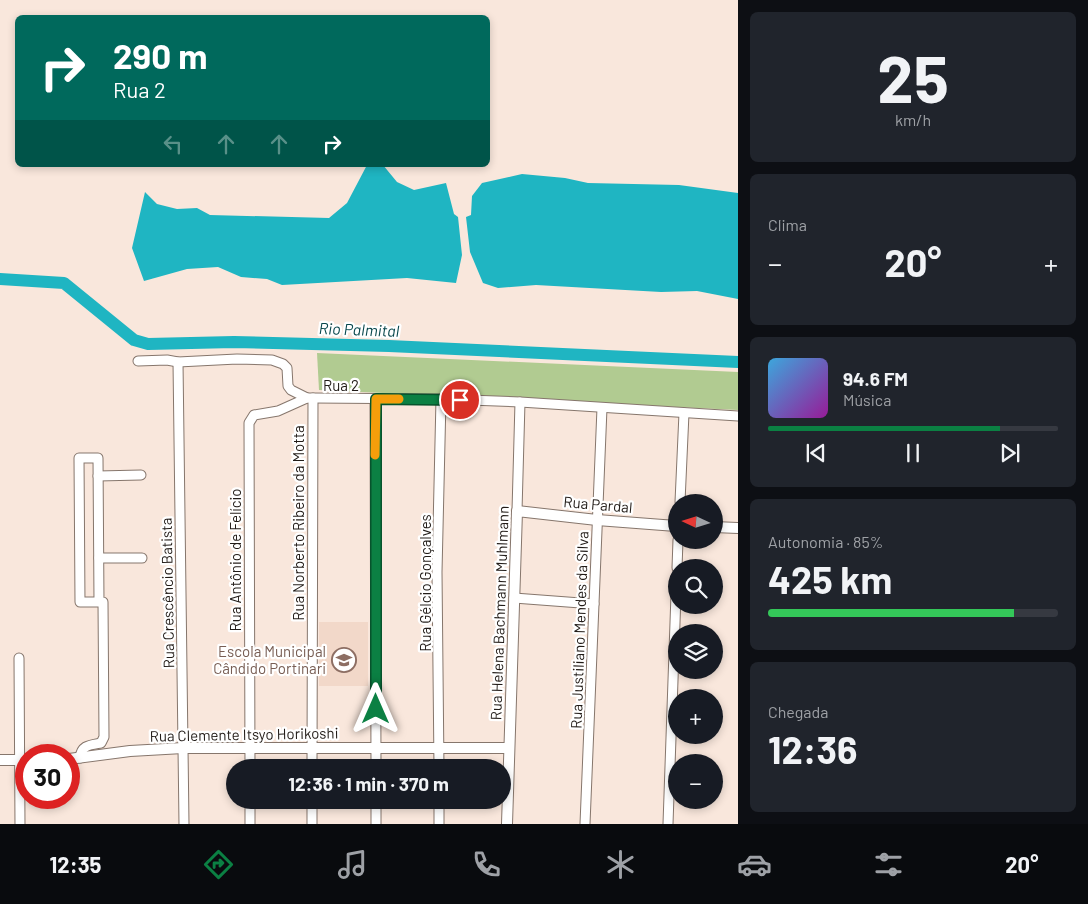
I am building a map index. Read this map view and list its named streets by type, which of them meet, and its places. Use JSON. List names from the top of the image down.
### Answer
{
  "streets": {
    "street": [
      "Rua 2",
      "Rua Pardal",
      "Rua Norberto Ribeiro da Motta",
      "Rua Antônio de Felício",
      "Rua Gélcio Gonçalves",
      "Rua Crescêncio Batista",
      "Rua Helena Bachmann Muhlmann",
      "Rua Justiliano Mendes da Silva",
      "Rua Clemente Itsyo Horikoshi"
    ]
  },
  "crossings": [
    ["Rua 2", "Rua Norberto Ribeiro da Motta"],
    ["Rua 2", "Rua Antônio de Felício"],
    ["Rua 2", "Rua Gélcio Gonçalves"],
    ["Rua 2", "Rua Helena Bachmann Muhlmann"],
    ["Rua 2", "Rua Justiliano Mendes da Silva"],
    ["Rua Pardal", "Rua Helena Bachmann Muhlmann"],
    ["Rua Pardal", "Rua Justiliano Mendes da Silva"],
    ["Rua Norberto Ribeiro da Motta", "Rua Antônio de Felício"],
    ["Rua Norberto Ribeiro da Motta", "Rua Clemente Itsyo Horikoshi"],
    ["Rua Antônio de Felício", "Rua Clemente Itsyo Horikoshi"],
    ["Rua Gélcio Gonçalves", "Rua Clemente Itsyo Horikoshi"],
    ["Rua Crescêncio Batista", "Rua Clemente Itsyo Horikoshi"],
    ["Rua Helena Bachmann Muhlmann", "Rua Clemente Itsyo Horikoshi"]
  ],
  "water": ["Rio Palmital"],
  "places": {
    "school or university": ["Escola Municipal Cândido Portinari"]
  },
  "north": "left",
  "page": {
    "tile": [
      ["25", "km/h"],
      "Clima",
      ["Autonomia · 85%", "425 km"],
      ["Chegada", "12:36"]
    ],
    "turn": ["290 m", "Rua 2"],
    "heat": ["−", "20°", "+"],
    "song": ["94.6 FM", "Música"],
    "map_buttons": ["+", "−"],
    "limit": "30",
    "trip": "12:36 · 1 min · 370 m",
    "tabs": ["12:35", "20°"]
  }
}
